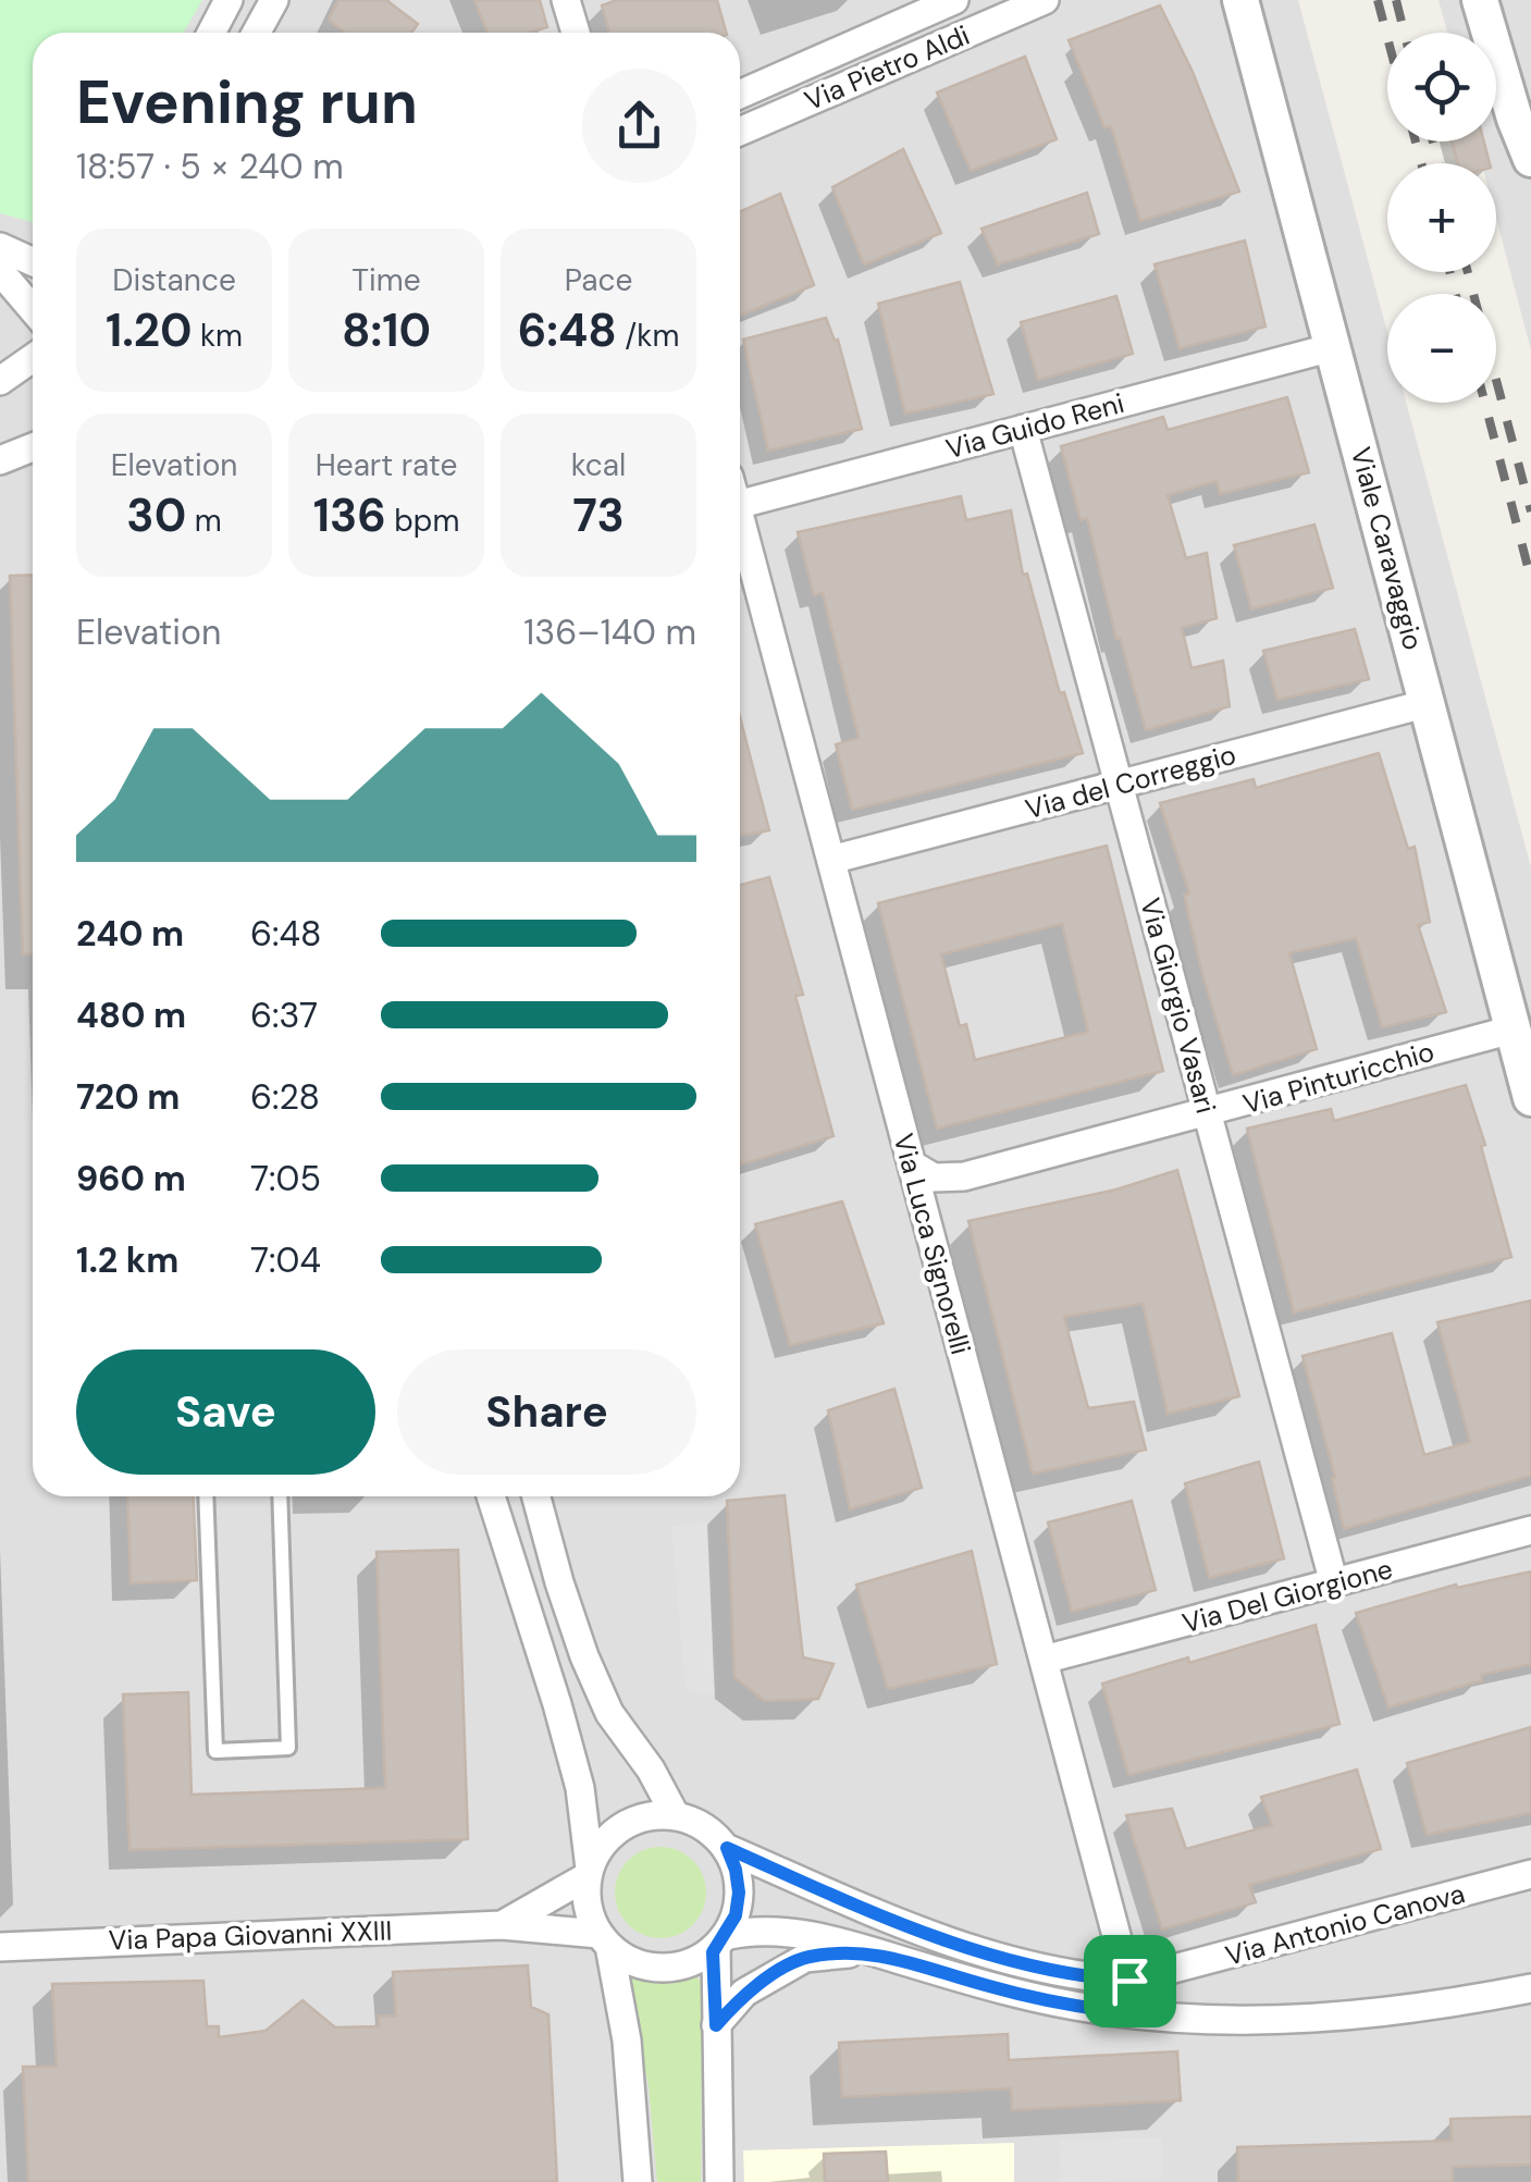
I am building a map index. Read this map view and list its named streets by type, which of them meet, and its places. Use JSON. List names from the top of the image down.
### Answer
{
  "streets": {
    "street": [
      "Via Pietro Aldi",
      "Via Guido Reni",
      "Viale Caravaggio",
      "Via del Correggio",
      "Via Giorgio Vasari",
      "Via Pinturicchio",
      "Via Luca Signorelli",
      "Via Del Giorgione",
      "Via Antonio Canova",
      "Via Papa Giovanni XXIII"
    ]
  },
  "crossings": [
    ["Via Guido Reni", "Viale Caravaggio"],
    ["Via Guido Reni", "Via Giorgio Vasari"],
    ["Viale Caravaggio", "Via del Correggio"],
    ["Viale Caravaggio", "Via Pinturicchio"],
    ["Via del Correggio", "Via Giorgio Vasari"],
    ["Via del Correggio", "Via Luca Signorelli"],
    ["Via Giorgio Vasari", "Via Pinturicchio"],
    ["Via Giorgio Vasari", "Via Del Giorgione"],
    ["Via Pinturicchio", "Via Luca Signorelli"],
    ["Via Luca Signorelli", "Via Del Giorgione"],
    ["Via Luca Signorelli", "Via Antonio Canova"],
    ["Via Antonio Canova", "Via Papa Giovanni XXIII"]
  ],
  "page": {
    "map_buttons": ["+", "−"],
    "heading": ["Evening run", "18:57 · 5 × 240 m"],
    "stats": [
      ["Distance", "1.20 km"],
      ["Time", "8:10"],
      ["Pace", "6:48 /km"],
      ["Elevation", "30 m"],
      ["Heart rate", "136 bpm"],
      ["kcal", "73"]
    ],
    "chart": ["Elevation", "136–140 m"],
    "list": [
      {
        "name": "240 m",
        "note": "6:48"
      },
      {
        "name": "480 m",
        "note": "6:37"
      },
      {
        "name": "720 m",
        "note": "6:28"
      },
      {
        "name": "960 m",
        "note": "7:05"
      },
      {
        "name": "1.2 km",
        "note": "7:04"
      }
    ],
    "buttons": ["Save", "Share"]
  }
}
